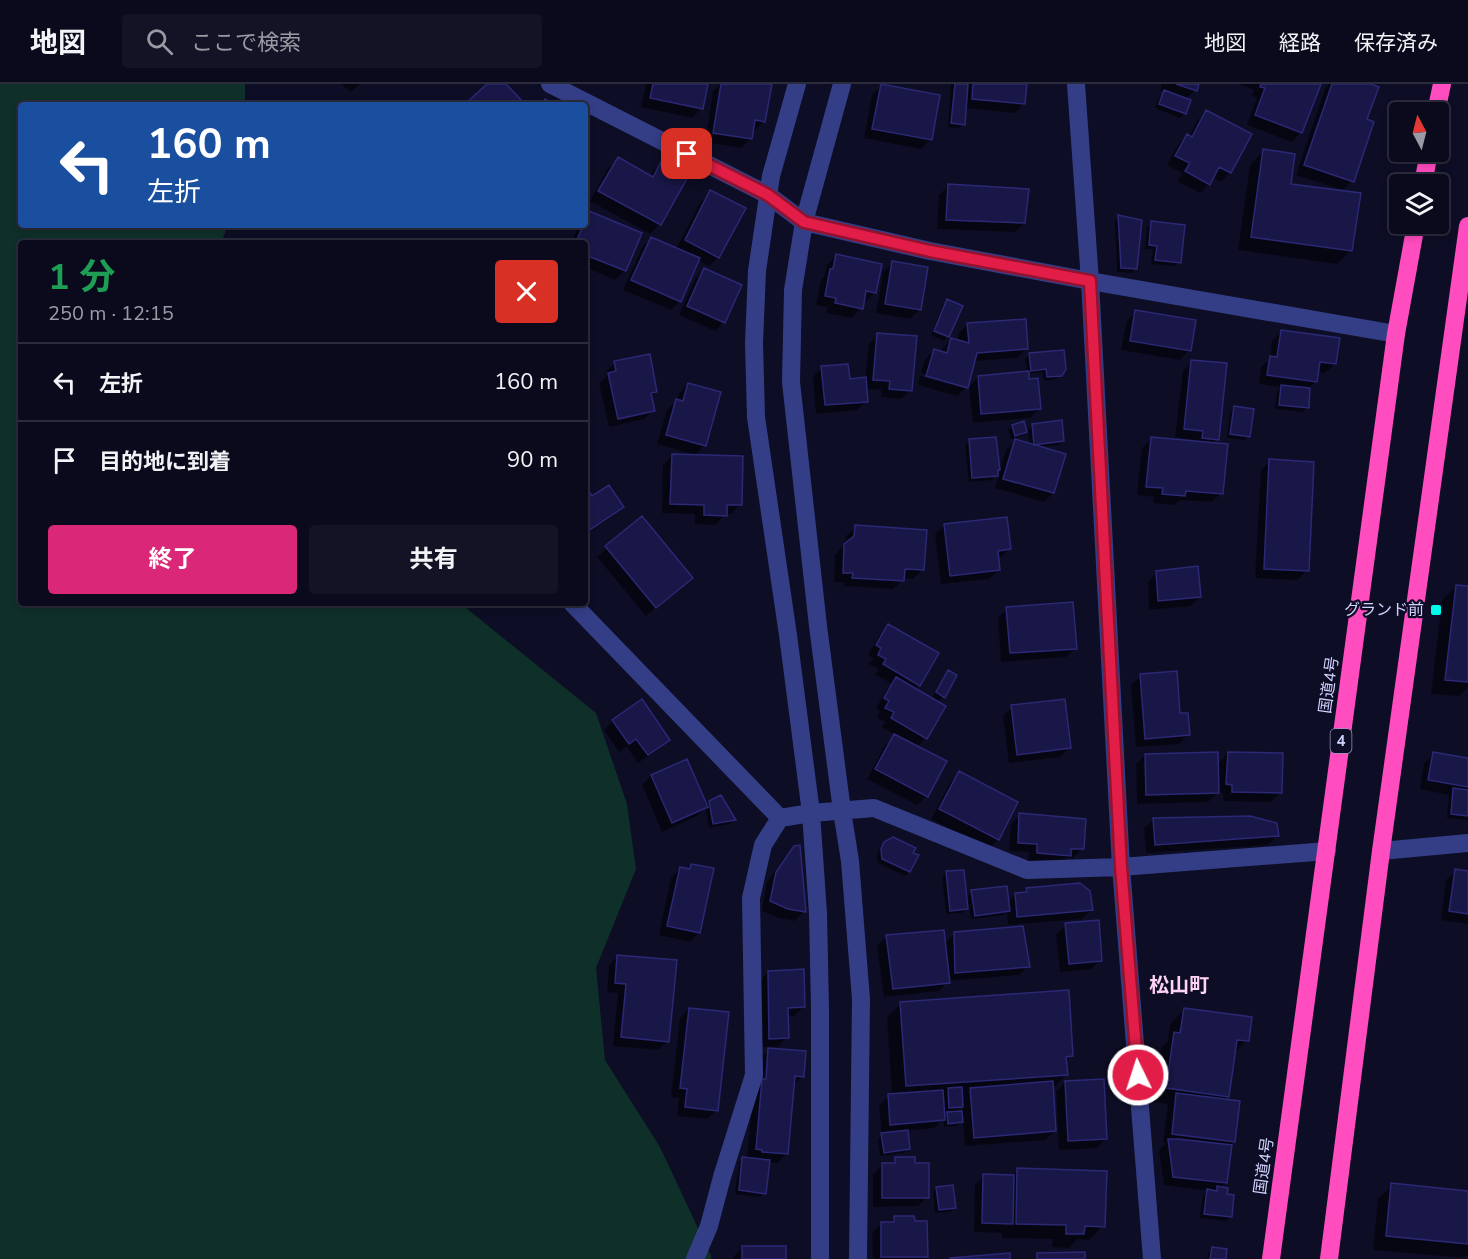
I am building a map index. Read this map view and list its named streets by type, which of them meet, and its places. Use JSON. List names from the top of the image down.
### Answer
{
  "streets": {
    "highway": ["国道4号", "4"]
  },
  "districts": ["松山町"],
  "places": {
    "transit": ["グランド前"]
  },
  "north": "top",
  "page": {
    "header": "地図",
    "search": "ここで検索",
    "nav": ["地図", "経路", "保存済み"],
    "turn": ["160 m", "左折"],
    "heading": ["1 分", "250 m · 12:15"],
    "list": [
      {
        "name": "左折",
        "value": "160 m"
      },
      {
        "name": "目的地に到着",
        "value": "90 m"
      }
    ],
    "buttons": ["終了", "共有"]
  }
}
